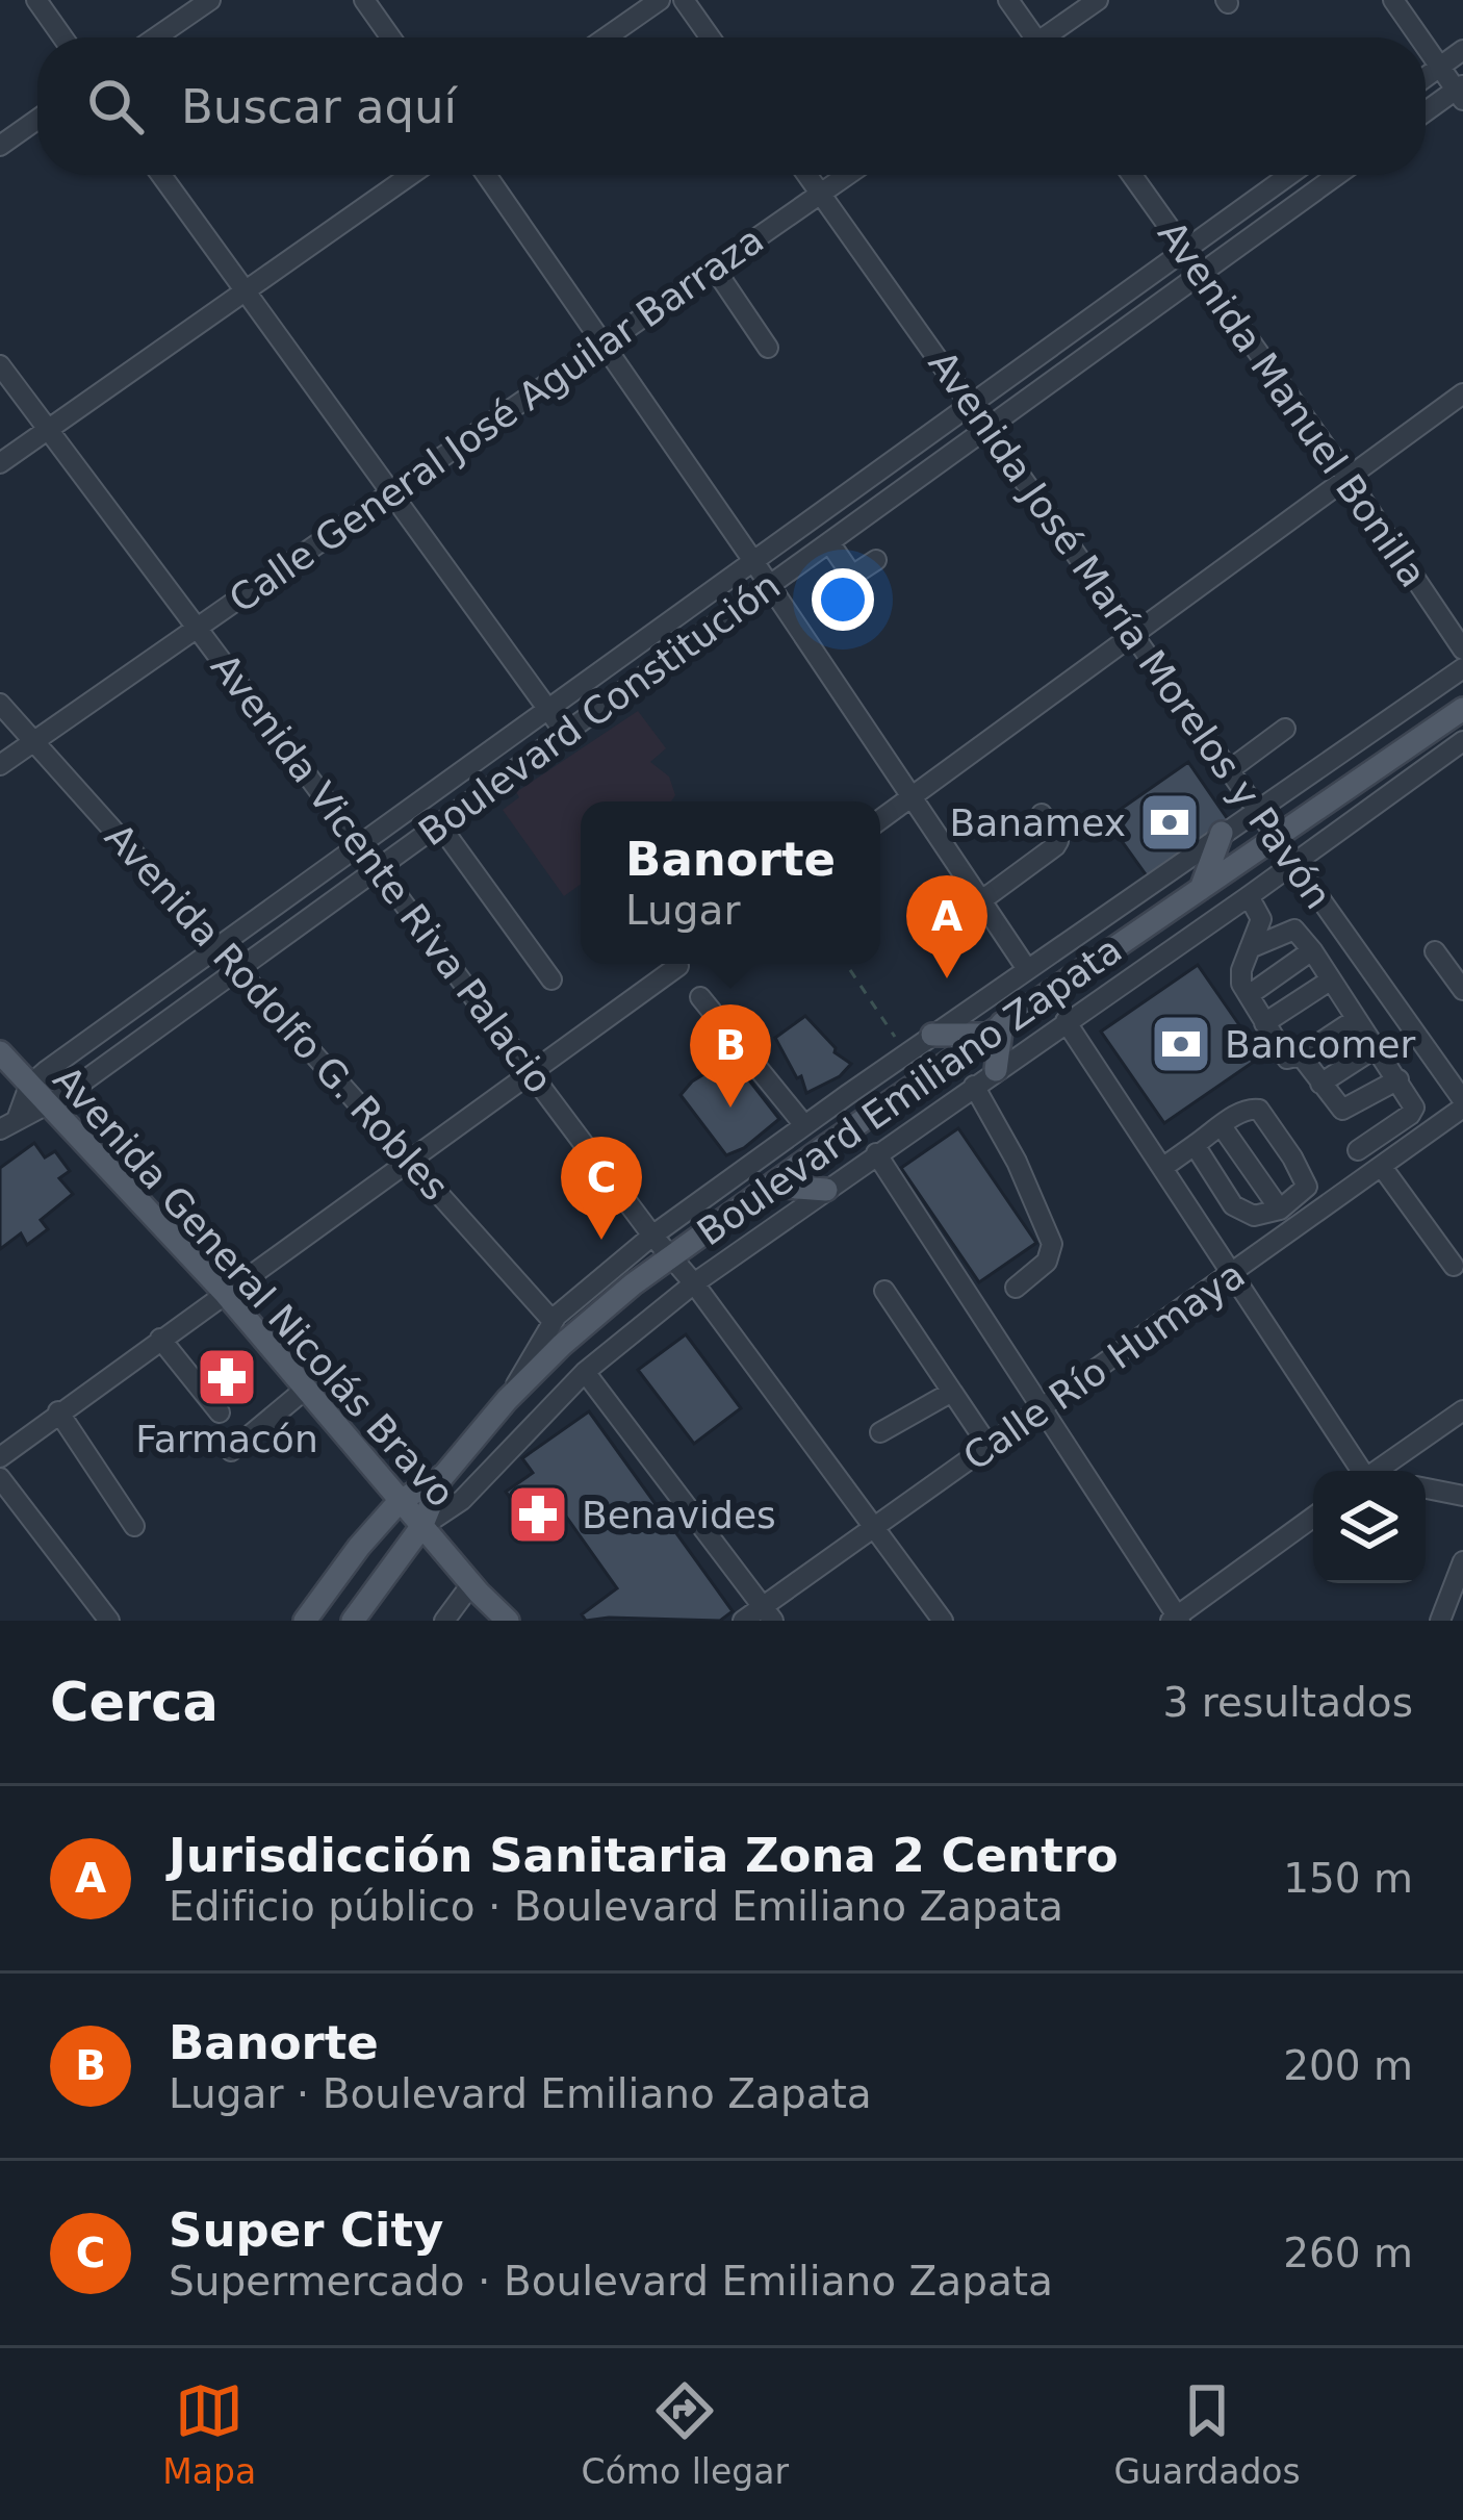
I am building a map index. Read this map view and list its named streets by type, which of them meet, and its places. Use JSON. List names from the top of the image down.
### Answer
{
  "streets": {
    "main road": ["Boulevard Emiliano Zapata", "Avenida General Nicolás Bravo"],
    "street": [
      "Avenida Manuel Bonilla",
      "Calle General José Aguilar Barraza",
      "Avenida José María Morelos y Pavón",
      "Boulevard Constitución",
      "Avenida Vicente Riva Palacio",
      "Avenida Rodolfo G. Robles",
      "Calle Río Humaya"
    ]
  },
  "crossings": [
    ["Avenida Manuel Bonilla", "Boulevard Constitución"],
    ["Calle General José Aguilar Barraza", "Avenida José María Morelos y Pavón"],
    ["Calle General José Aguilar Barraza", "Avenida Vicente Riva Palacio"],
    ["Calle General José Aguilar Barraza", "Avenida Rodolfo G. Robles"],
    ["Avenida José María Morelos y Pavón", "Boulevard Constitución"],
    ["Avenida José María Morelos y Pavón", "Boulevard Emiliano Zapata"],
    ["Avenida José María Morelos y Pavón", "Calle Río Humaya"],
    ["Boulevard Constitución", "Avenida Vicente Riva Palacio"],
    ["Boulevard Constitución", "Avenida Rodolfo G. Robles"],
    ["Boulevard Constitución", "Avenida General Nicolás Bravo"],
    ["Avenida Vicente Riva Palacio", "Boulevard Emiliano Zapata"],
    ["Avenida Vicente Riva Palacio", "Calle Río Humaya"],
    ["Avenida Rodolfo G. Robles", "Boulevard Emiliano Zapata"],
    ["Boulevard Emiliano Zapata", "Avenida General Nicolás Bravo"]
  ],
  "places": {
    "bank": ["Banamex", "Bancomer"],
    "pharmacy": ["Farmacón", "Benavides"]
  },
  "page": {
    "search": "Buscar aquí",
    "popup": ["Banorte", "Lugar"],
    "pins": ["A", "B", "C"],
    "heading": ["Cerca", "3 resultados"],
    "list": [
      {
        "mark": "A",
        "name": "Jurisdicción Sanitaria Zona 2 Centro",
        "note": "Edificio público · Boulevard Emiliano Zapata",
        "value": "150 m"
      },
      {
        "mark": "B",
        "name": "Banorte",
        "note": "Lugar · Boulevard Emiliano Zapata",
        "value": "200 m"
      },
      {
        "mark": "C",
        "name": "Super City",
        "note": "Supermercado · Boulevard Emiliano Zapata",
        "value": "260 m"
      }
    ],
    "nav": ["Mapa", "Cómo llegar", "Guardados"]
  }
}
